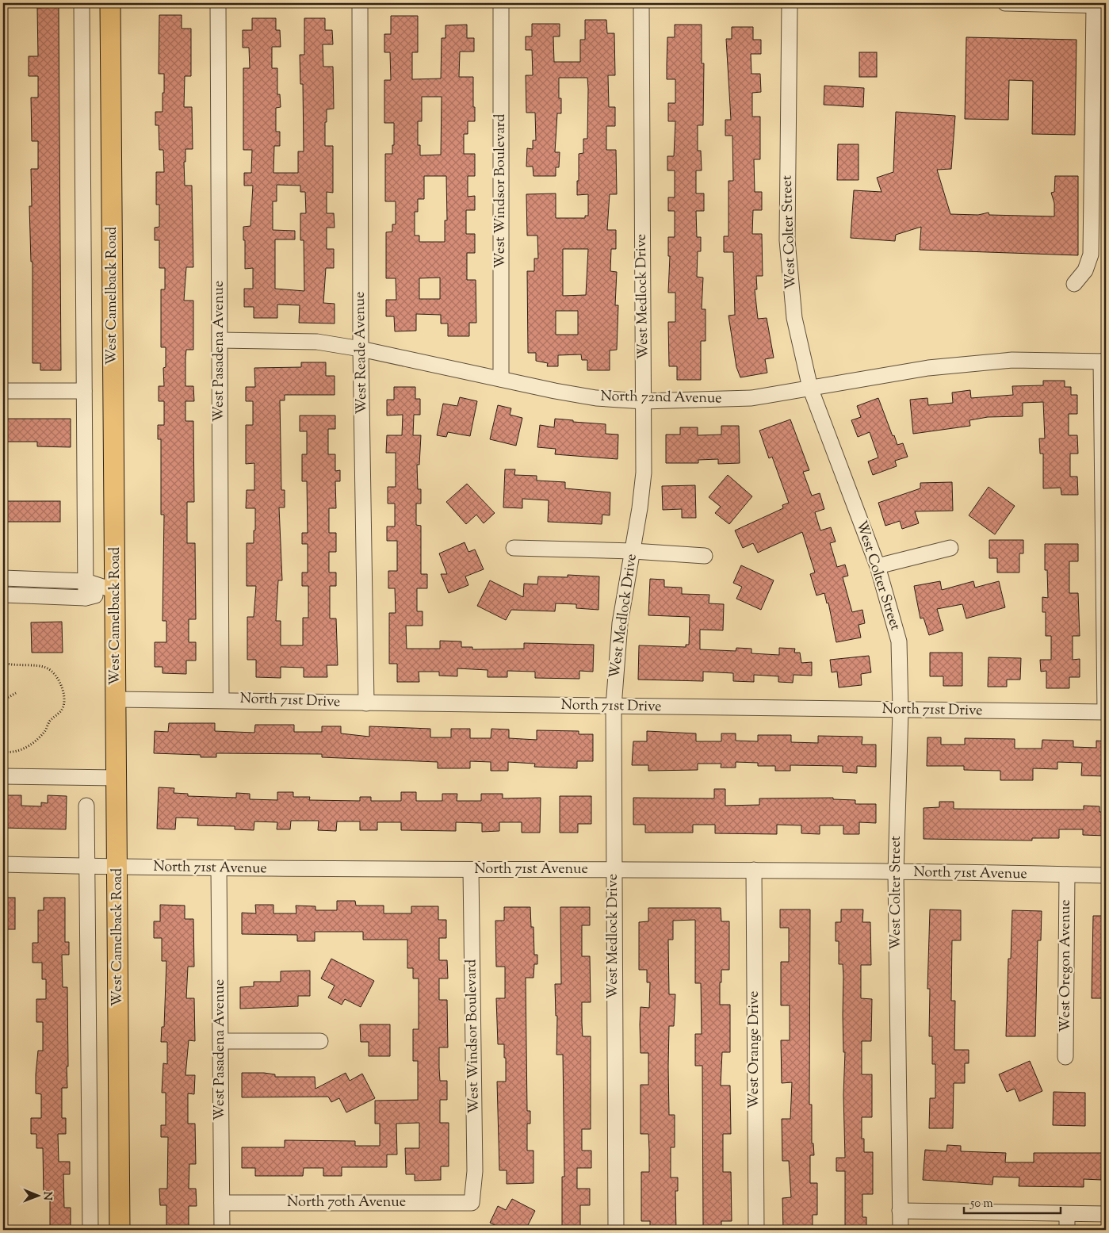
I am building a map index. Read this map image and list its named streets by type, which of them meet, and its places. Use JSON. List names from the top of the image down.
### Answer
{
  "streets": {
    "main road": ["West Camelback Road"],
    "street": [
      "West Windsor Boulevard",
      "West Colter Street",
      "West Medlock Drive",
      "West Pasadena Avenue",
      "West Reade Avenue",
      "North 72nd Avenue",
      "North 71st Drive",
      "North 71st Avenue",
      "West Oregon Avenue",
      "West Orange Drive",
      "North 70th Avenue"
    ]
  },
  "crossings": [
    ["West Windsor Boulevard", "North 72nd Avenue"],
    ["West Windsor Boulevard", "North 71st Avenue"],
    ["West Windsor Boulevard", "North 70th Avenue"],
    ["West Colter Street", "North 72nd Avenue"],
    ["West Colter Street", "North 71st Drive"],
    ["West Colter Street", "North 71st Avenue"],
    ["West Camelback Road", "North 71st Drive"],
    ["West Camelback Road", "North 71st Avenue"],
    ["West Medlock Drive", "North 72nd Avenue"],
    ["West Medlock Drive", "North 71st Drive"],
    ["West Medlock Drive", "North 71st Avenue"],
    ["West Pasadena Avenue", "North 72nd Avenue"],
    ["West Pasadena Avenue", "North 71st Drive"],
    ["West Pasadena Avenue", "North 71st Avenue"],
    ["West Pasadena Avenue", "North 70th Avenue"],
    ["West Reade Avenue", "North 72nd Avenue"],
    ["West Reade Avenue", "North 71st Drive"],
    ["North 71st Avenue", "West Oregon Avenue"],
    ["North 71st Avenue", "West Orange Drive"]
  ],
  "scale_bar": "50 m",
  "north": "right"
}
